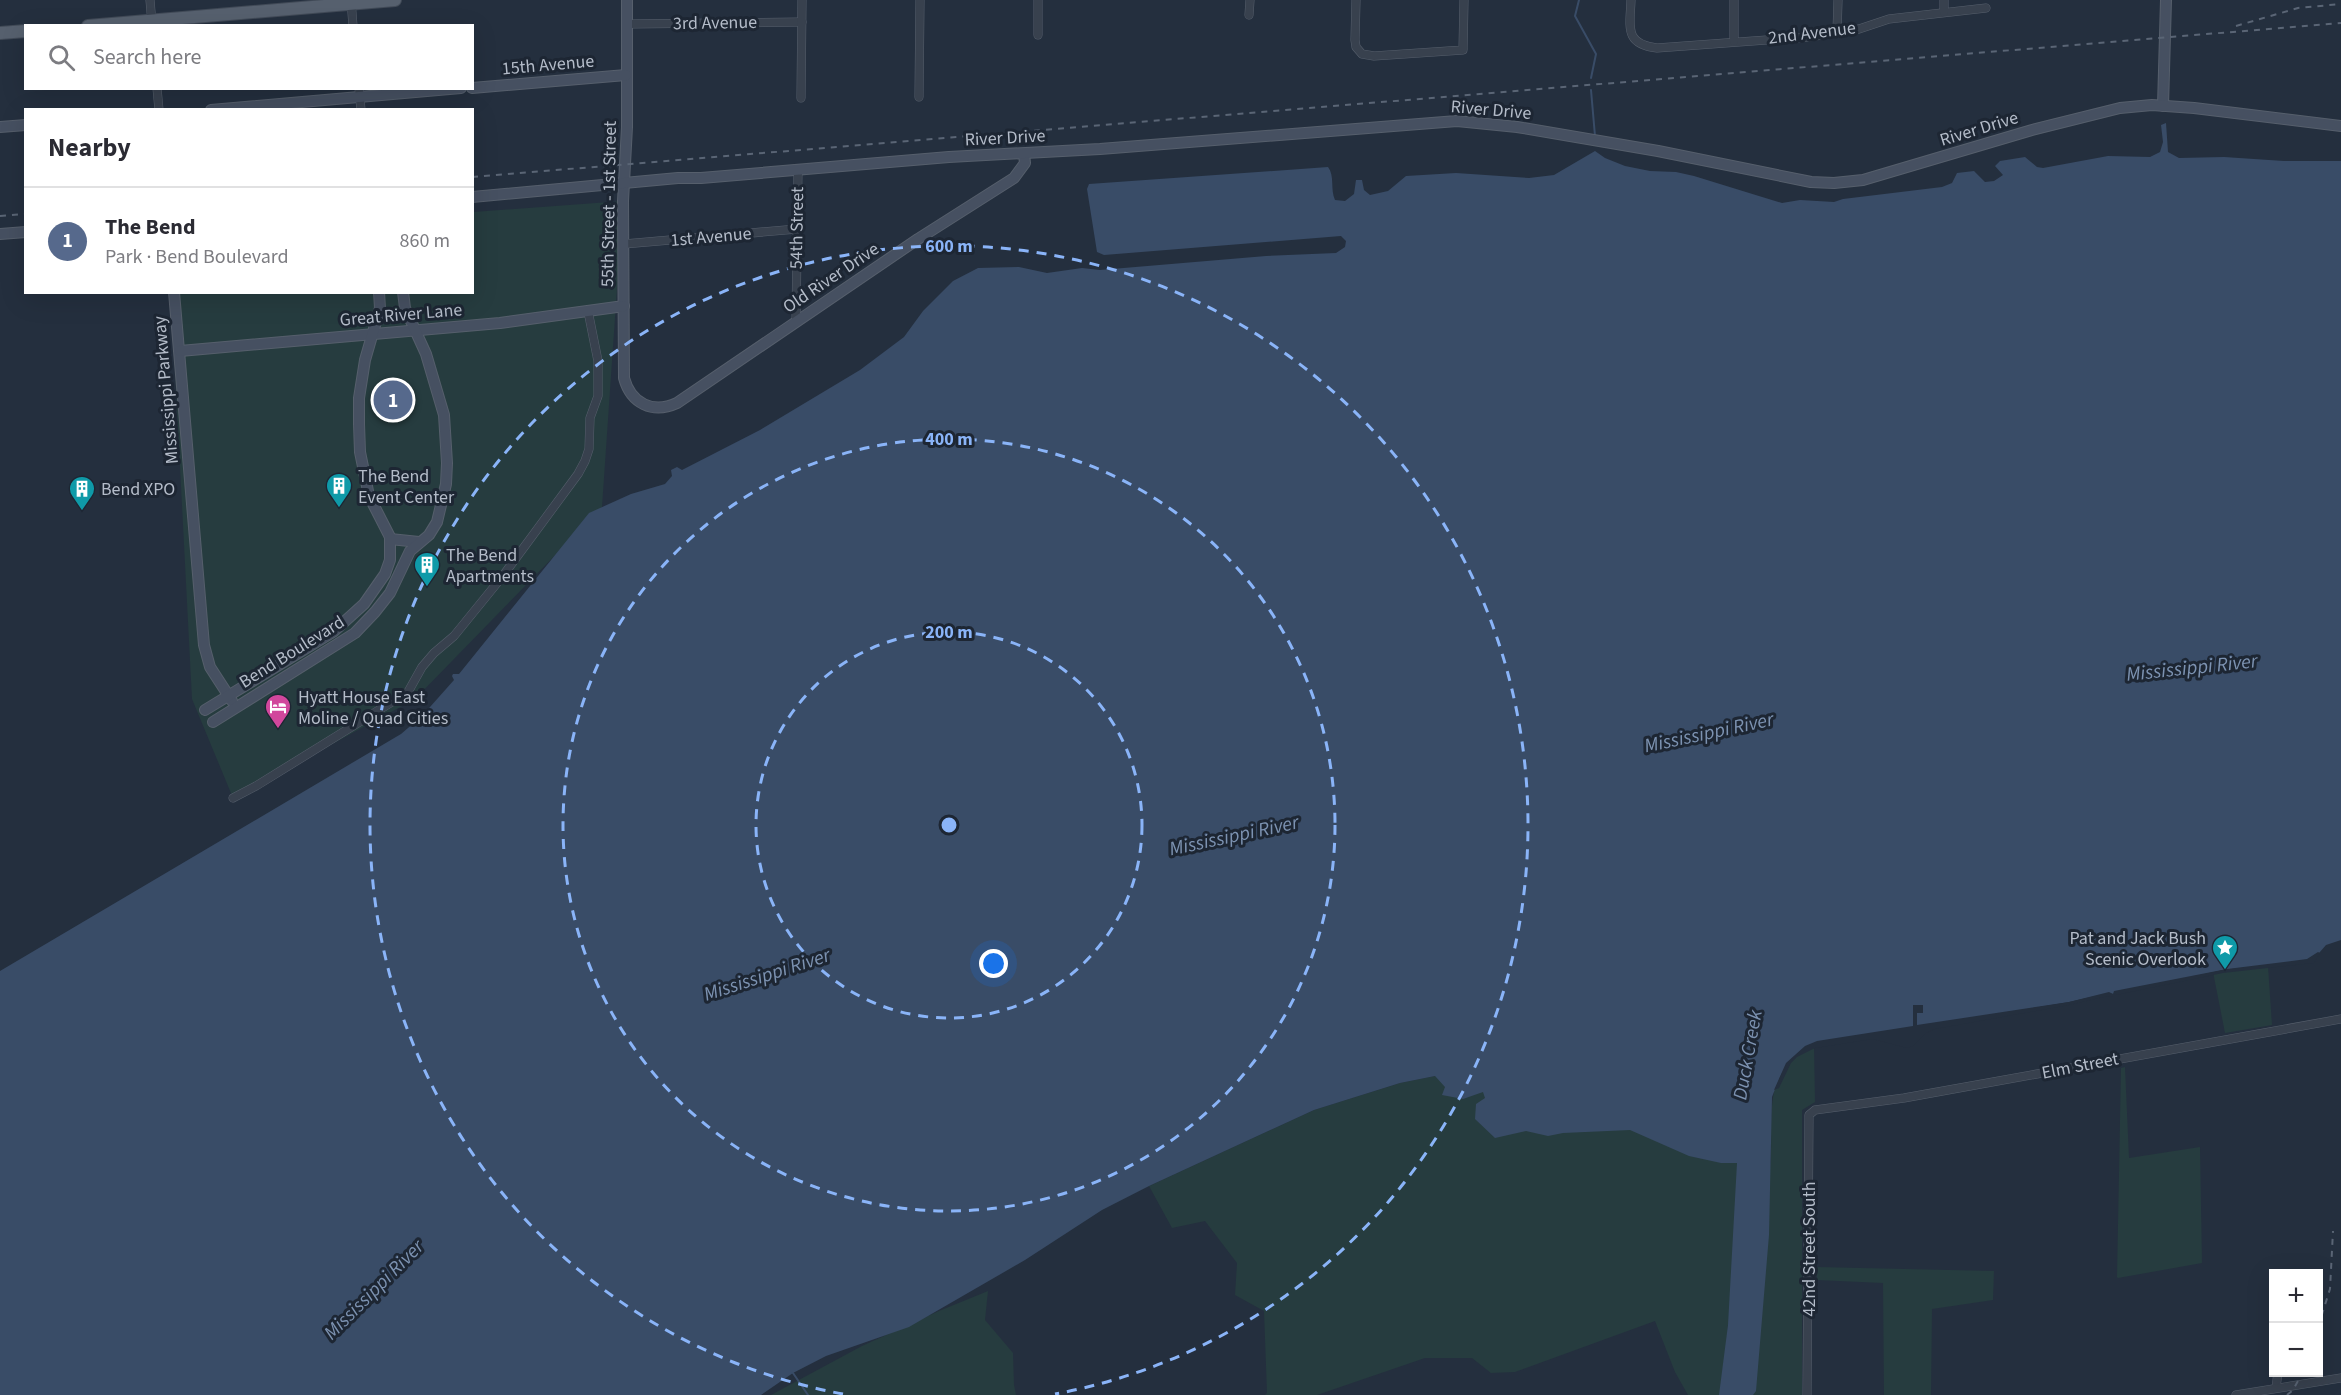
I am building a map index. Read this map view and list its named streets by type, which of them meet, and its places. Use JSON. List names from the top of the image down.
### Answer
{
  "streets": {
    "street": [
      "3rd Avenue",
      "2nd Avenue",
      "15th Avenue",
      "River Drive",
      "55th Street - 1st Street",
      "54th Street",
      "1st Avenue",
      "Old River Drive",
      "Great River Lane",
      "Mississippi Parkway",
      "Bend Boulevard",
      "Elm Street",
      "42nd Street South"
    ]
  },
  "crossings": [
    ["3rd Avenue", "55th Street - 1st Street"],
    ["15th Avenue", "55th Street - 1st Street"],
    ["River Drive", "55th Street - 1st Street"],
    ["River Drive", "54th Street"],
    ["River Drive", "Old River Drive"],
    ["55th Street - 1st Street", "1st Avenue"],
    ["55th Street - 1st Street", "Old River Drive"],
    ["55th Street - 1st Street", "Great River Lane"],
    ["54th Street", "1st Avenue"],
    ["54th Street", "Old River Drive"],
    ["Great River Lane", "Mississippi Parkway"],
    ["Great River Lane", "Bend Boulevard"],
    ["Mississippi Parkway", "Bend Boulevard"],
    ["Elm Street", "42nd Street South"]
  ],
  "water": ["Mississippi River", "Duck Creek"],
  "places": {
    "building": ["The Bend Event Center", "Bend XPO", "The Bend Apartments"],
    "hotel": ["Hyatt House East Moline / Quad Cities"],
    "place": ["Pat and Jack Bush Scenic Overlook"]
  },
  "page": {
    "search": "Search here",
    "heading": "Nearby",
    "list": [
      {
        "mark": "1",
        "name": "The Bend",
        "note": "Park · Bend Boulevard",
        "value": "860 m"
      }
    ],
    "pins": "1",
    "map_buttons": ["+", "−"]
  },
  "rings": ["600 m", "400 m", "200 m"]
}
